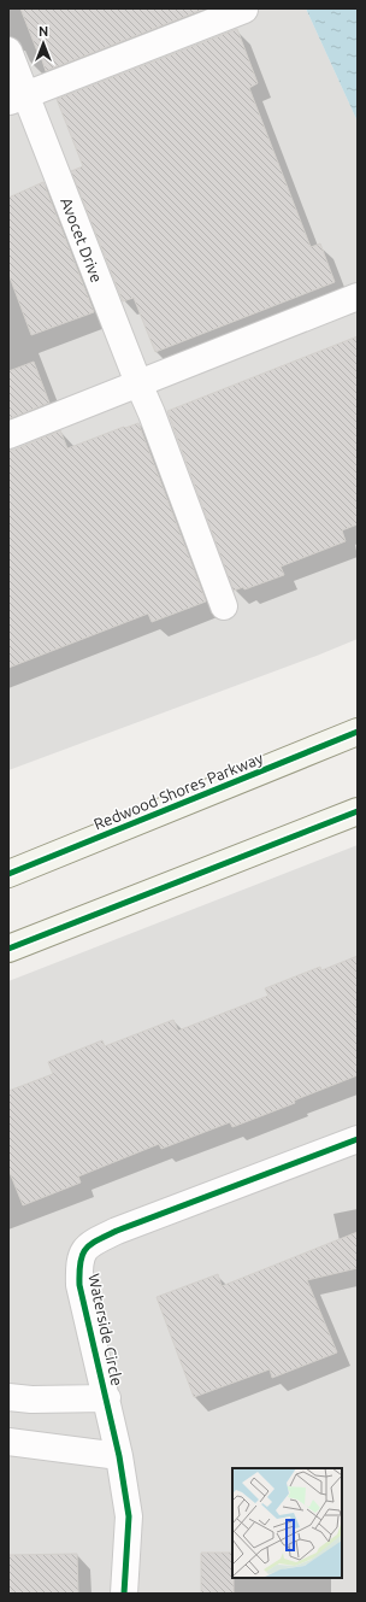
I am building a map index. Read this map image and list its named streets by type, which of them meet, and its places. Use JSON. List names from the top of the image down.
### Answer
{
  "streets": {
    "main road": ["Redwood Shores Parkway"],
    "street": ["Avocet Drive", "Waterside Circle"]
  },
  "north": "top"
}
